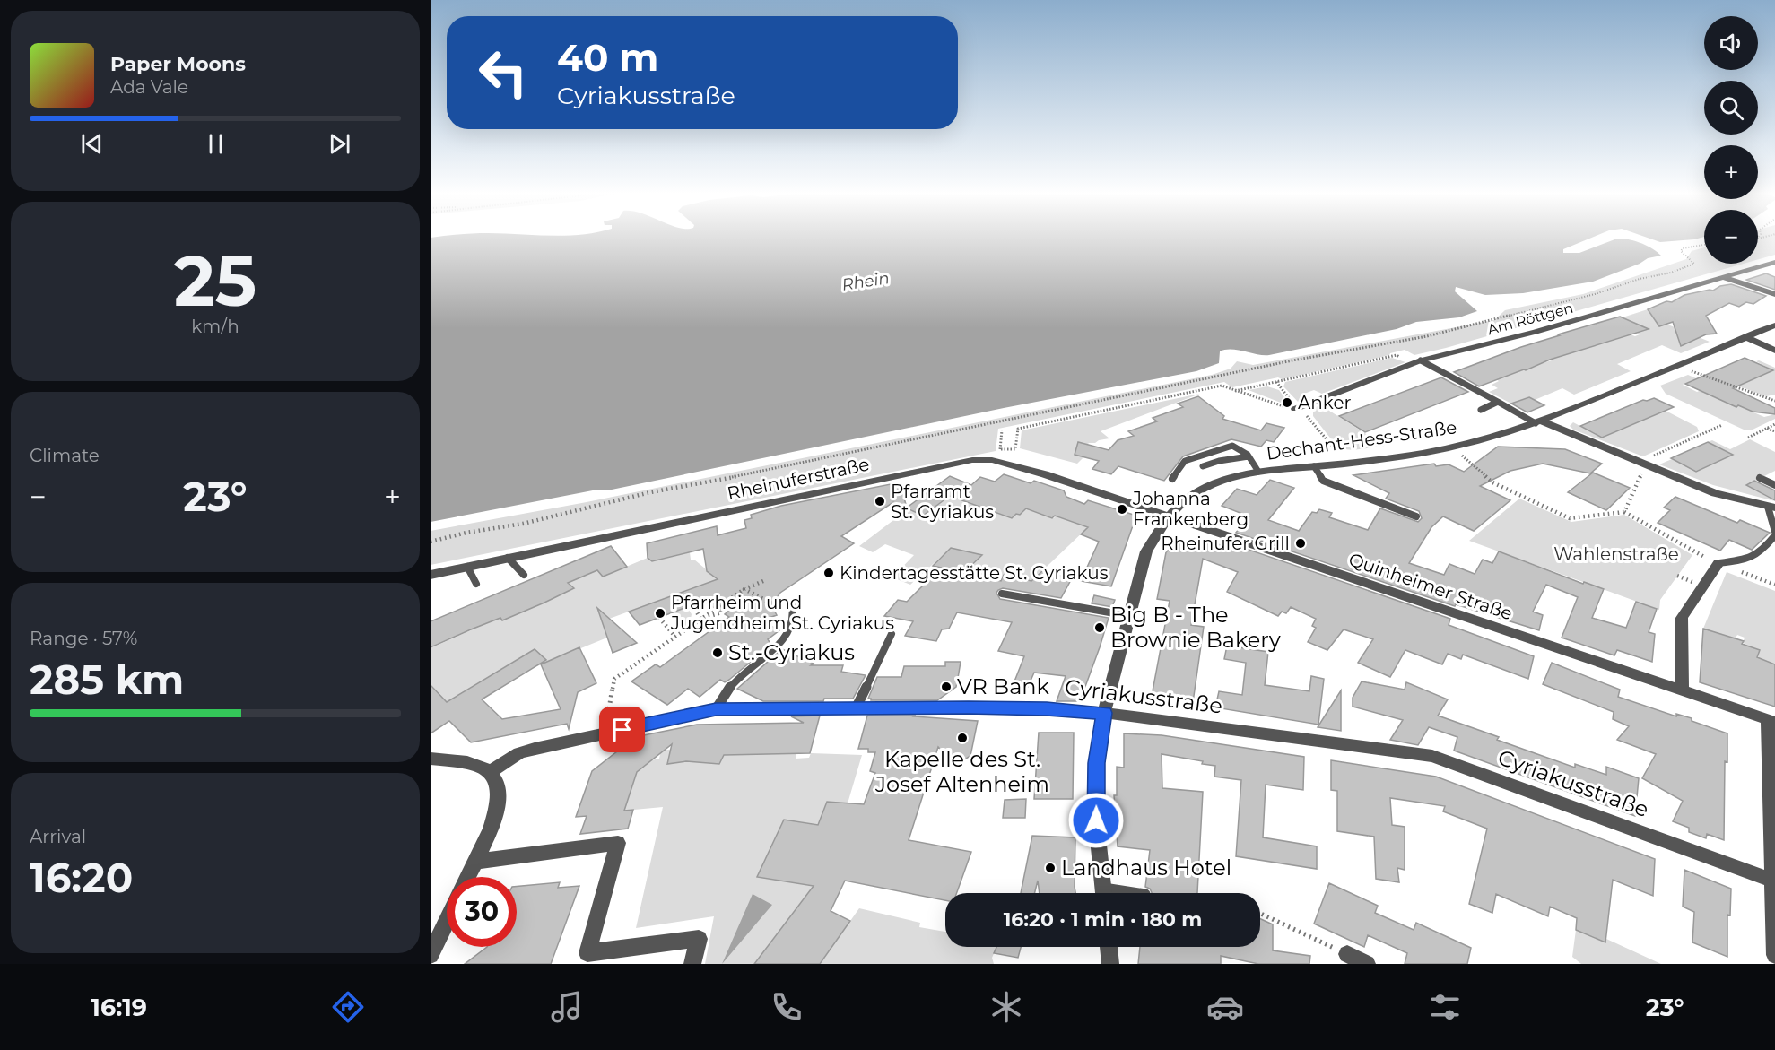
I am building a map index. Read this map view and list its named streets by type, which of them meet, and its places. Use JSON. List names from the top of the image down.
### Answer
{
  "streets": {
    "street": [
      "Am Röttgen",
      "Dechant-Hess-Straße",
      "Rheinuferstraße",
      "Quinheimer Straße",
      "Cyriakusstraße"
    ]
  },
  "crossings": [
    ["Dechant-Hess-Straße", "Rheinuferstraße"],
    ["Dechant-Hess-Straße", "Quinheimer Straße"],
    ["Dechant-Hess-Straße", "Cyriakusstraße"],
    ["Rheinuferstraße", "Quinheimer Straße"]
  ],
  "water": ["Rhein"],
  "parks": ["Wahlenstraße"],
  "places": [
    "Anker",
    "Pfarramt St. Cyriakus",
    "Johanna Frankenberg",
    "Rheinufer Grill",
    "Kindertagesstätte St. Cyriakus",
    "Pfarrheim und Jugendheim St. Cyriakus",
    "Big B - The Brownie Bakery",
    "St.-Cyriakus",
    "VR Bank",
    "Kapelle des St. Josef Altenheim",
    "Landhaus Hotel"
  ],
  "page": {
    "map_buttons": ["+", "−"],
    "turn": ["40 m", "Cyriakusstraße"],
    "song": ["Paper Moons", "Ada Vale"],
    "tile": [
      ["25", "km/h"],
      "Climate",
      ["Range · 57%", "285 km"],
      ["Arrival", "16:20"]
    ],
    "heat": ["−", "23°", "+"],
    "limit": "30",
    "trip": "16:20 · 1 min · 180 m",
    "tabs": ["16:19", "23°"]
  }
}
